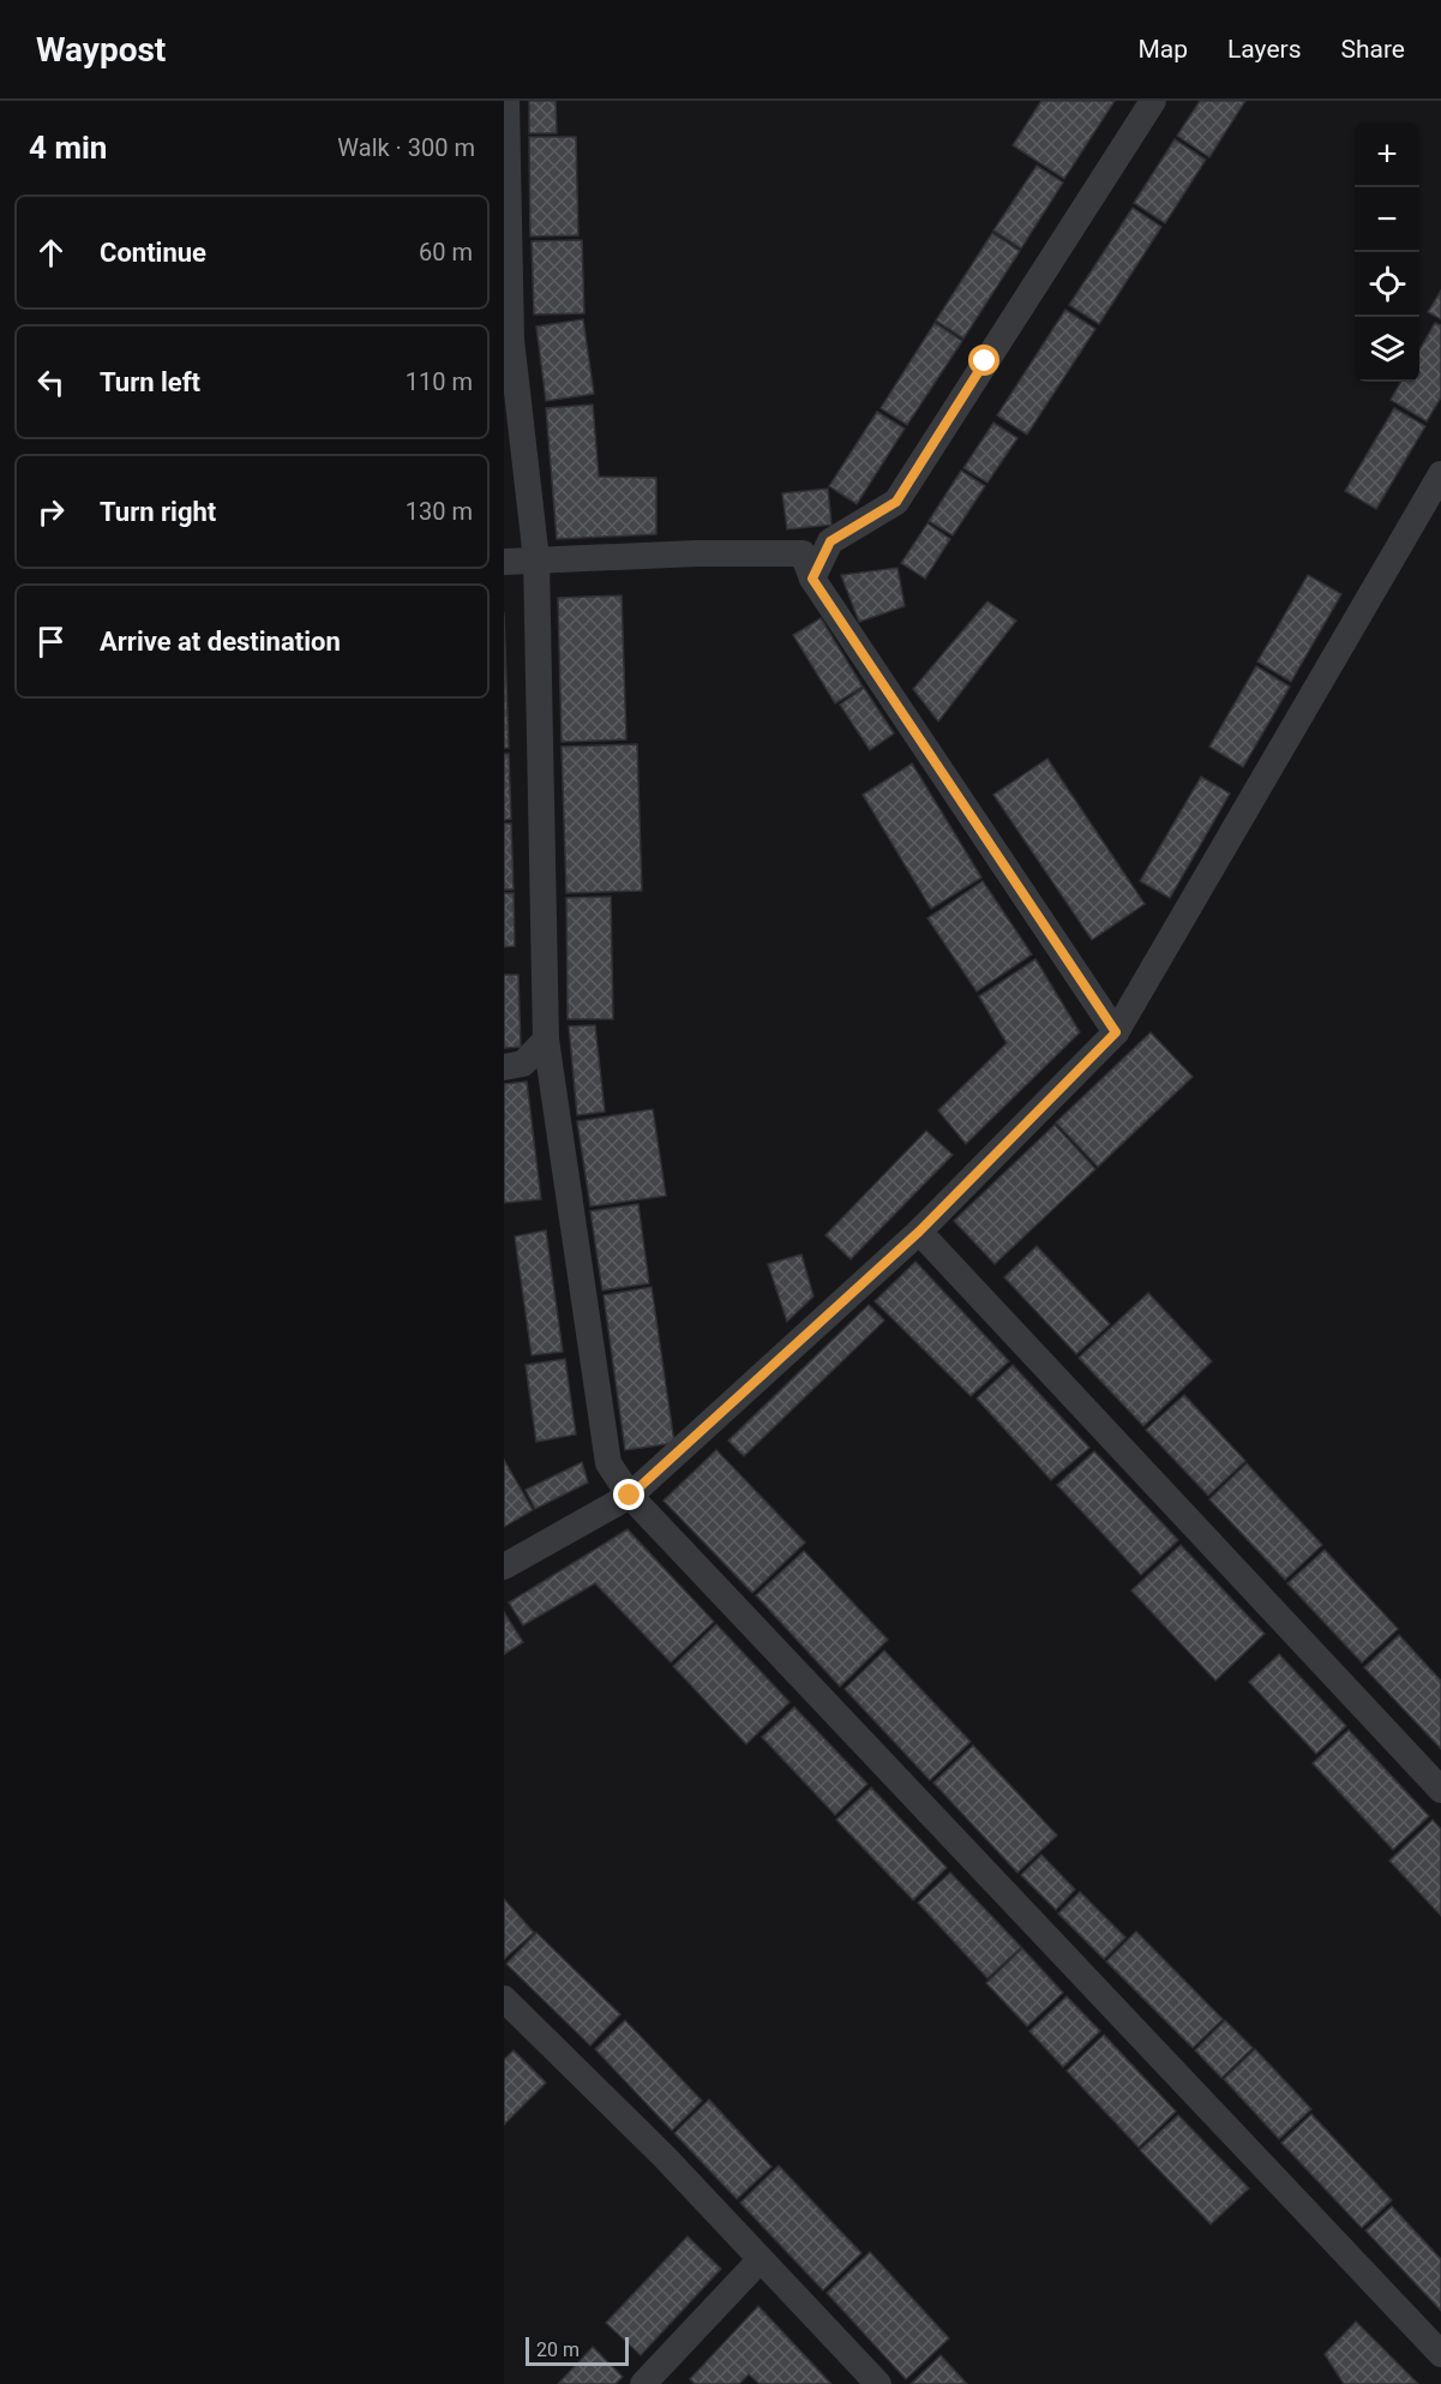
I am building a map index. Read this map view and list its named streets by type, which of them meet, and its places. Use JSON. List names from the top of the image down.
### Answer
{
  "scale_bar": "20 m",
  "page": {
    "header": "Waypost",
    "nav": ["Map", "Layers", "Share"],
    "heading": ["4 min", "Walk · 300 m"],
    "map_buttons": ["+", "−"],
    "list": [
      ["Continue", "60 m"],
      ["Turn left", "110 m"],
      ["Turn right", "130 m"],
      "Arrive at destination"
    ],
    "scale": "20 m"
  }
}
